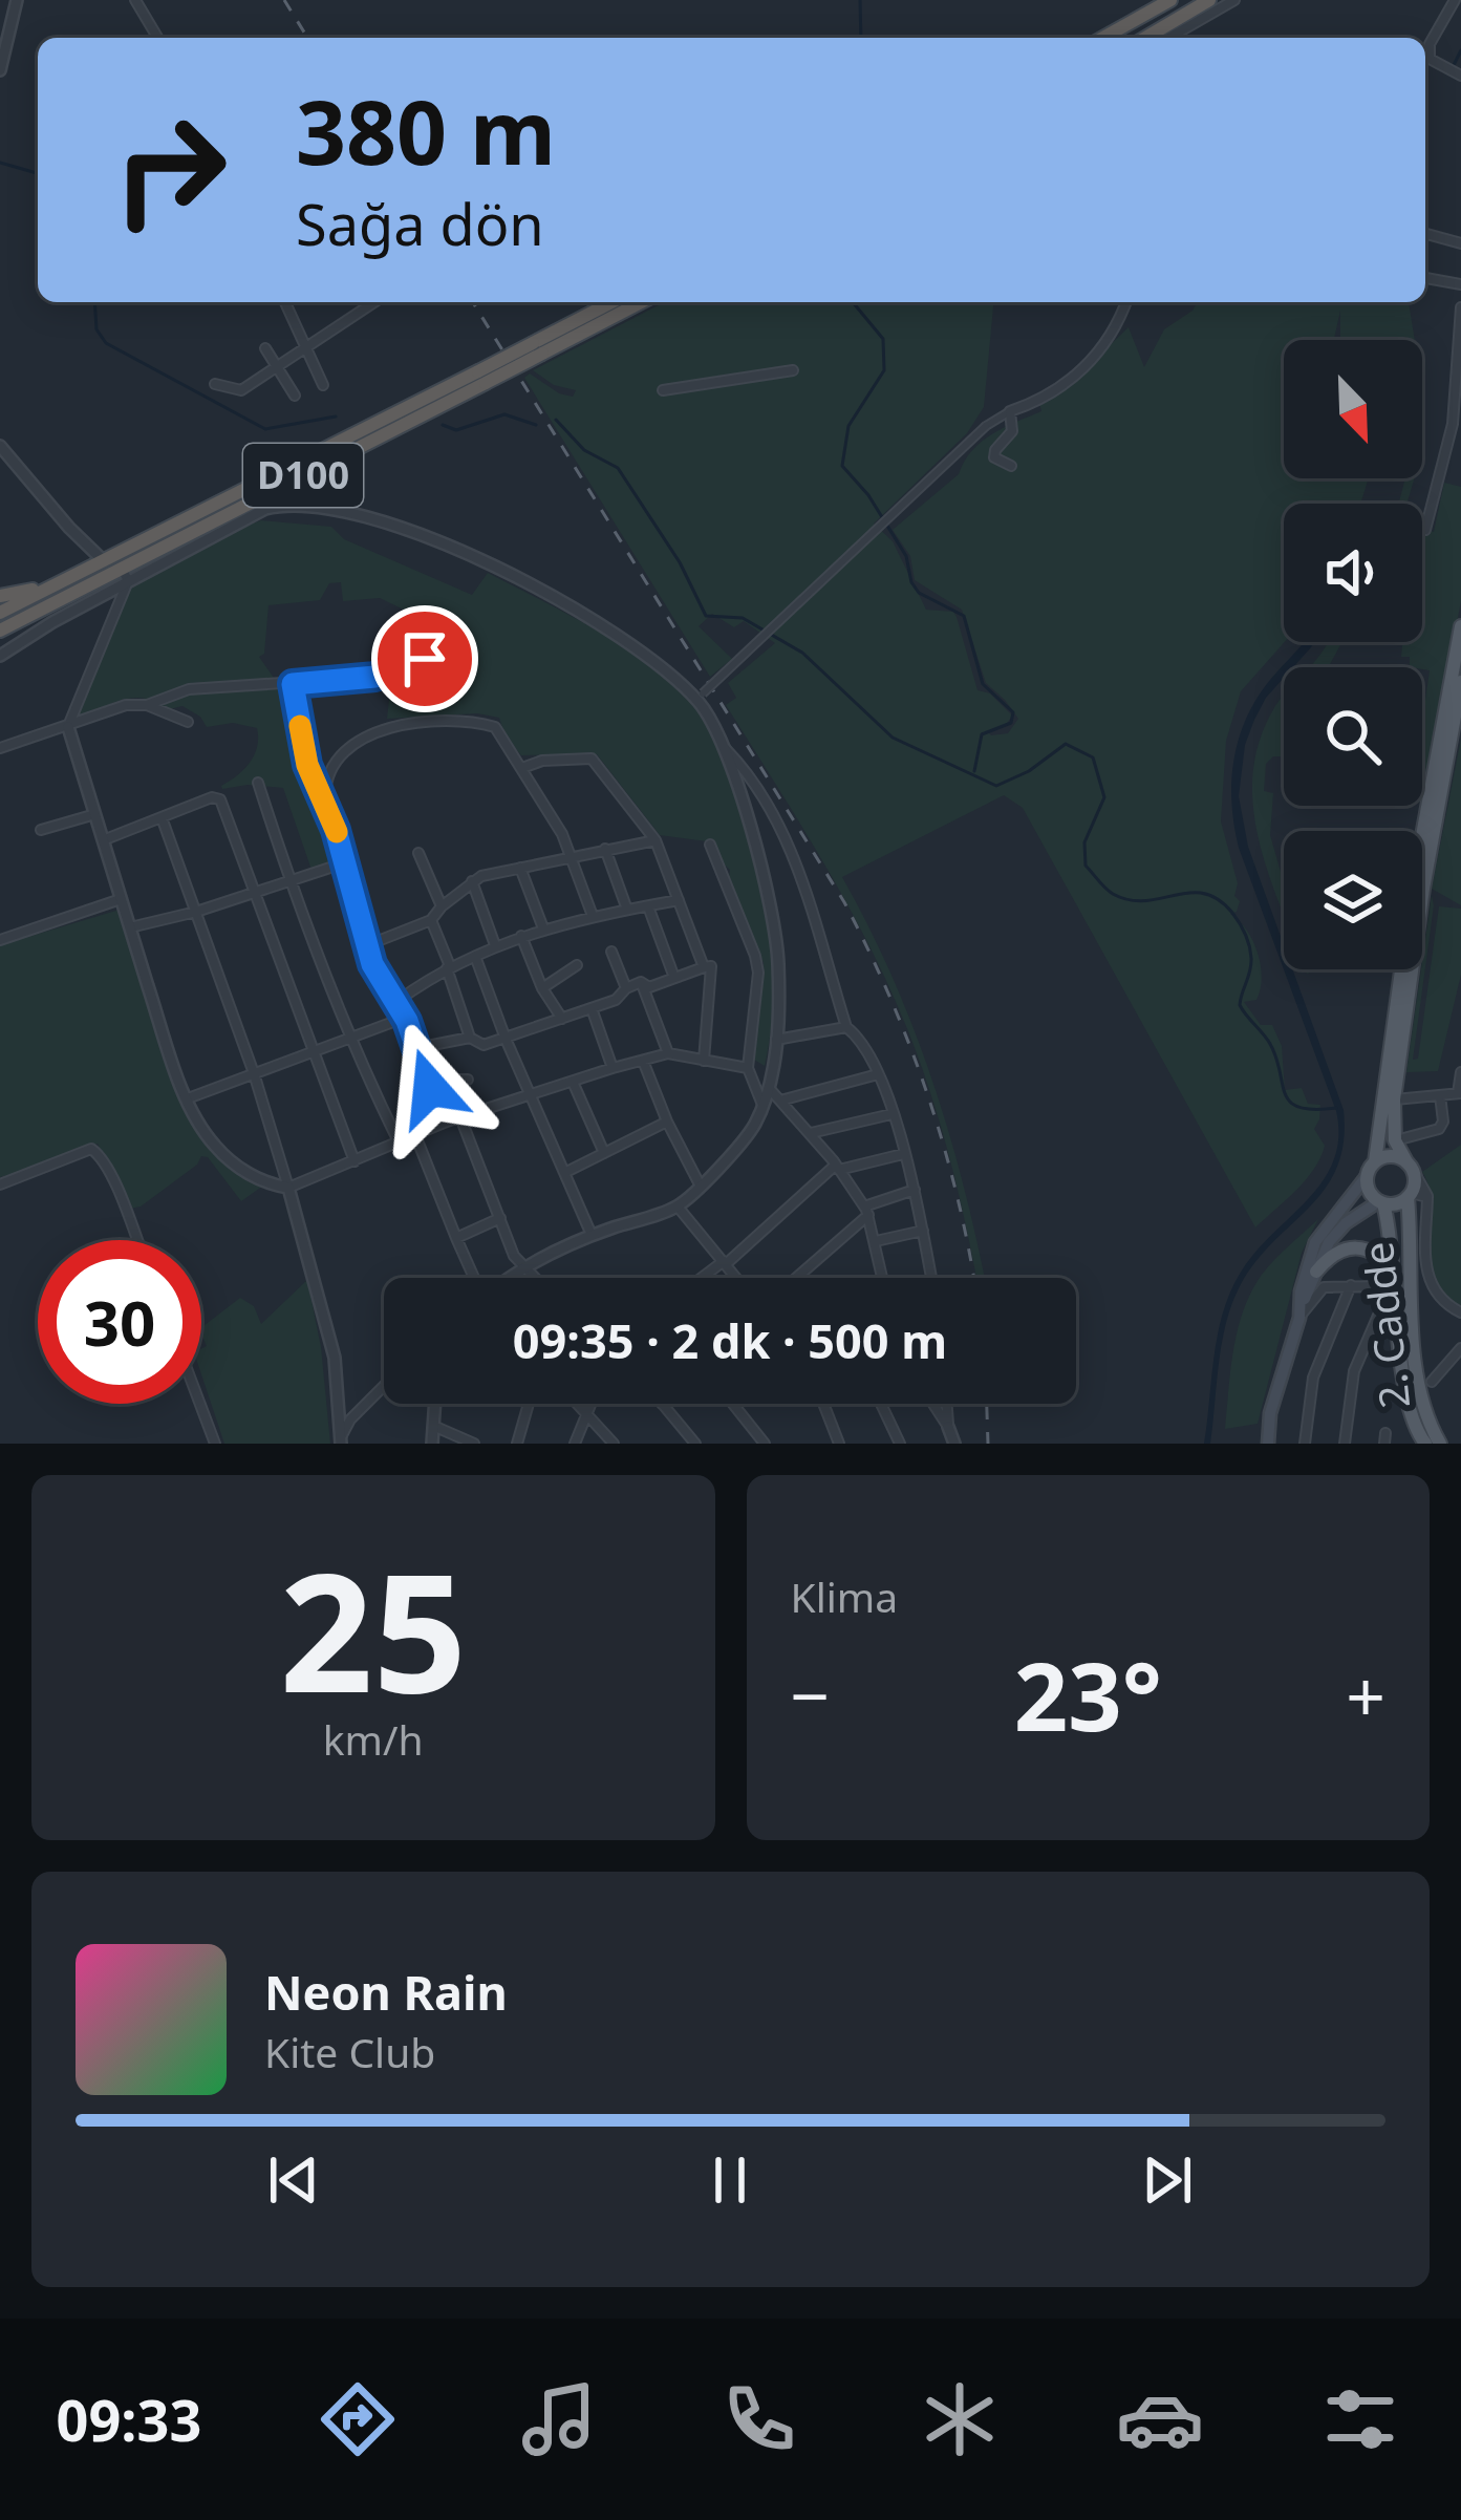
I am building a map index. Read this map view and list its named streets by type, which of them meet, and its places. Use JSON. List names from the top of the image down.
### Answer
{
  "streets": {
    "highway": ["D100"],
    "main road": ["2. Cadde"]
  },
  "north": "bottom right",
  "page": {
    "turn": ["380 m", "Sağa dön"],
    "limit": "30",
    "trip": "09:35 · 2 dk · 500 m",
    "tile": [
      ["25", "km/h"],
      "Klima"
    ],
    "heat": ["−", "23°", "+"],
    "song": ["Neon Rain", "Kite Club"],
    "tabs": "09:33"
  }
}
